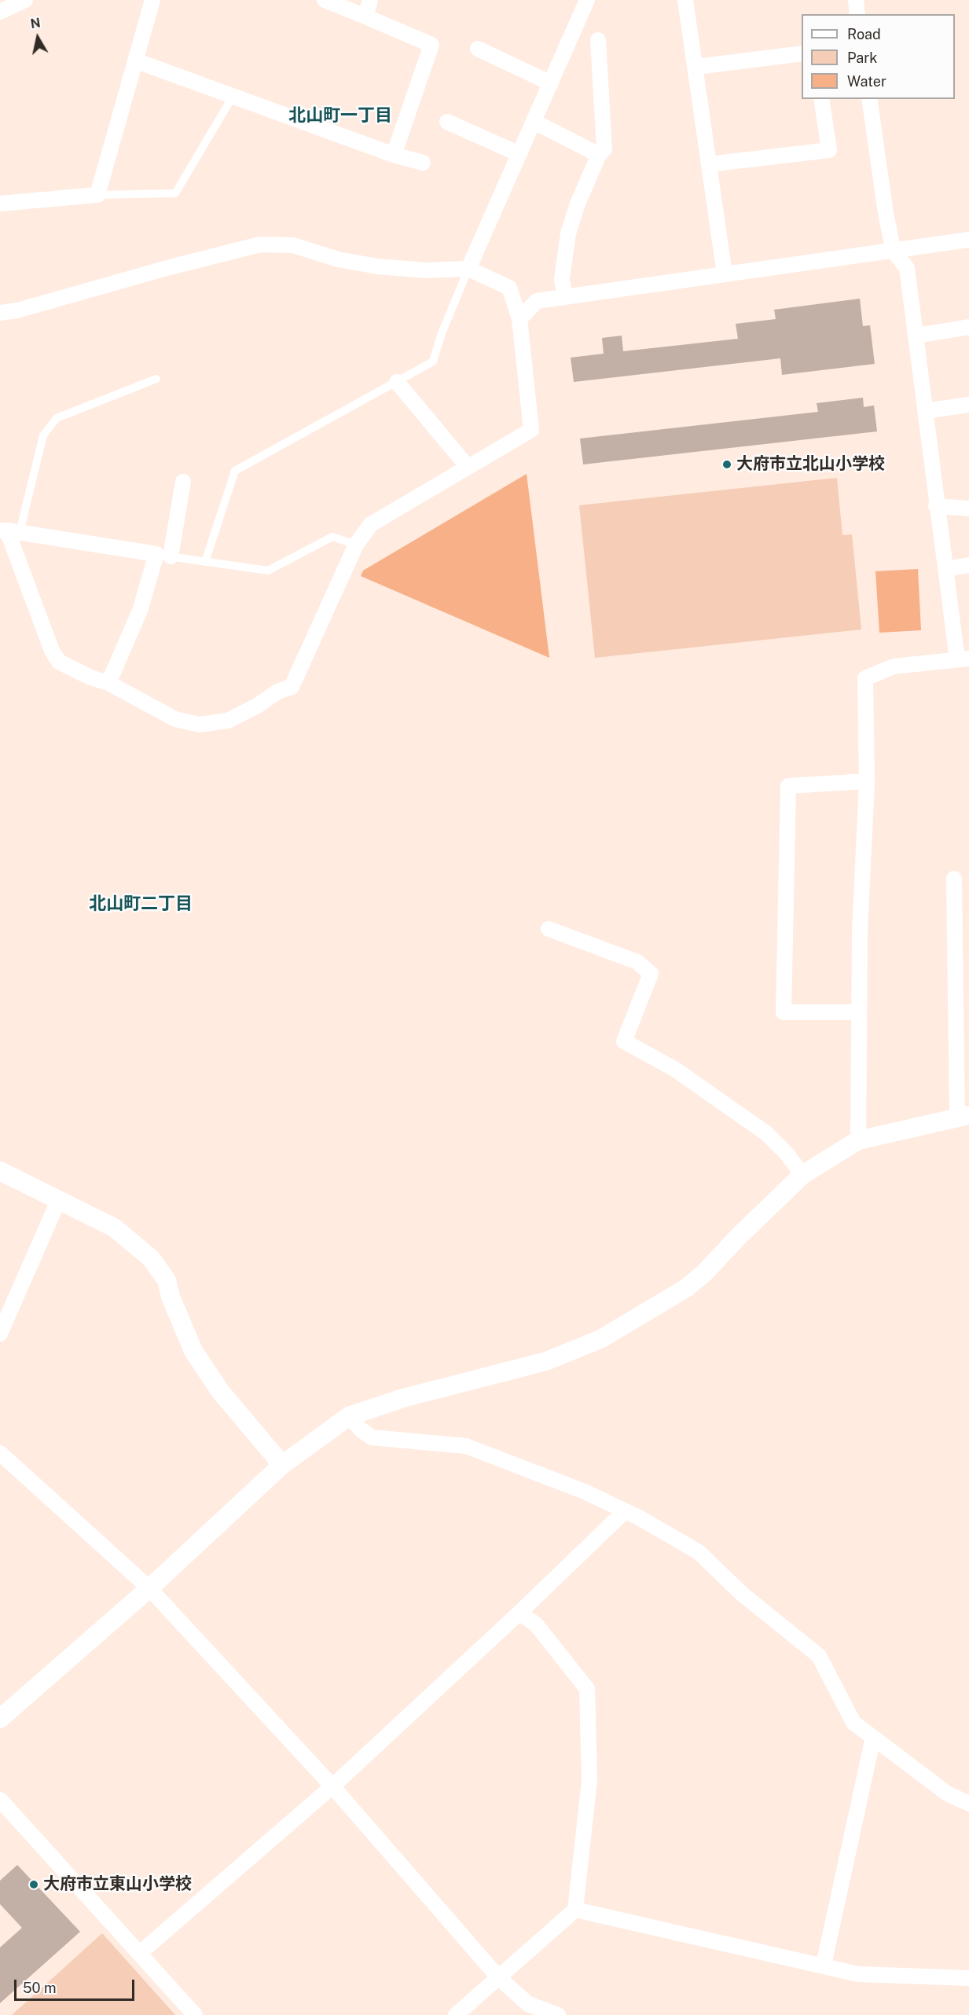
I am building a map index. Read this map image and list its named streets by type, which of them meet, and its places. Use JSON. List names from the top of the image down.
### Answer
{
  "districts": ["北山町一丁目", "北山町二丁目"],
  "places": ["大府市立北山小学校", "大府市立東山小学校"],
  "legend": ["Road", "Park", "Water"],
  "scale_bar": "50 m",
  "north": "top"
}
